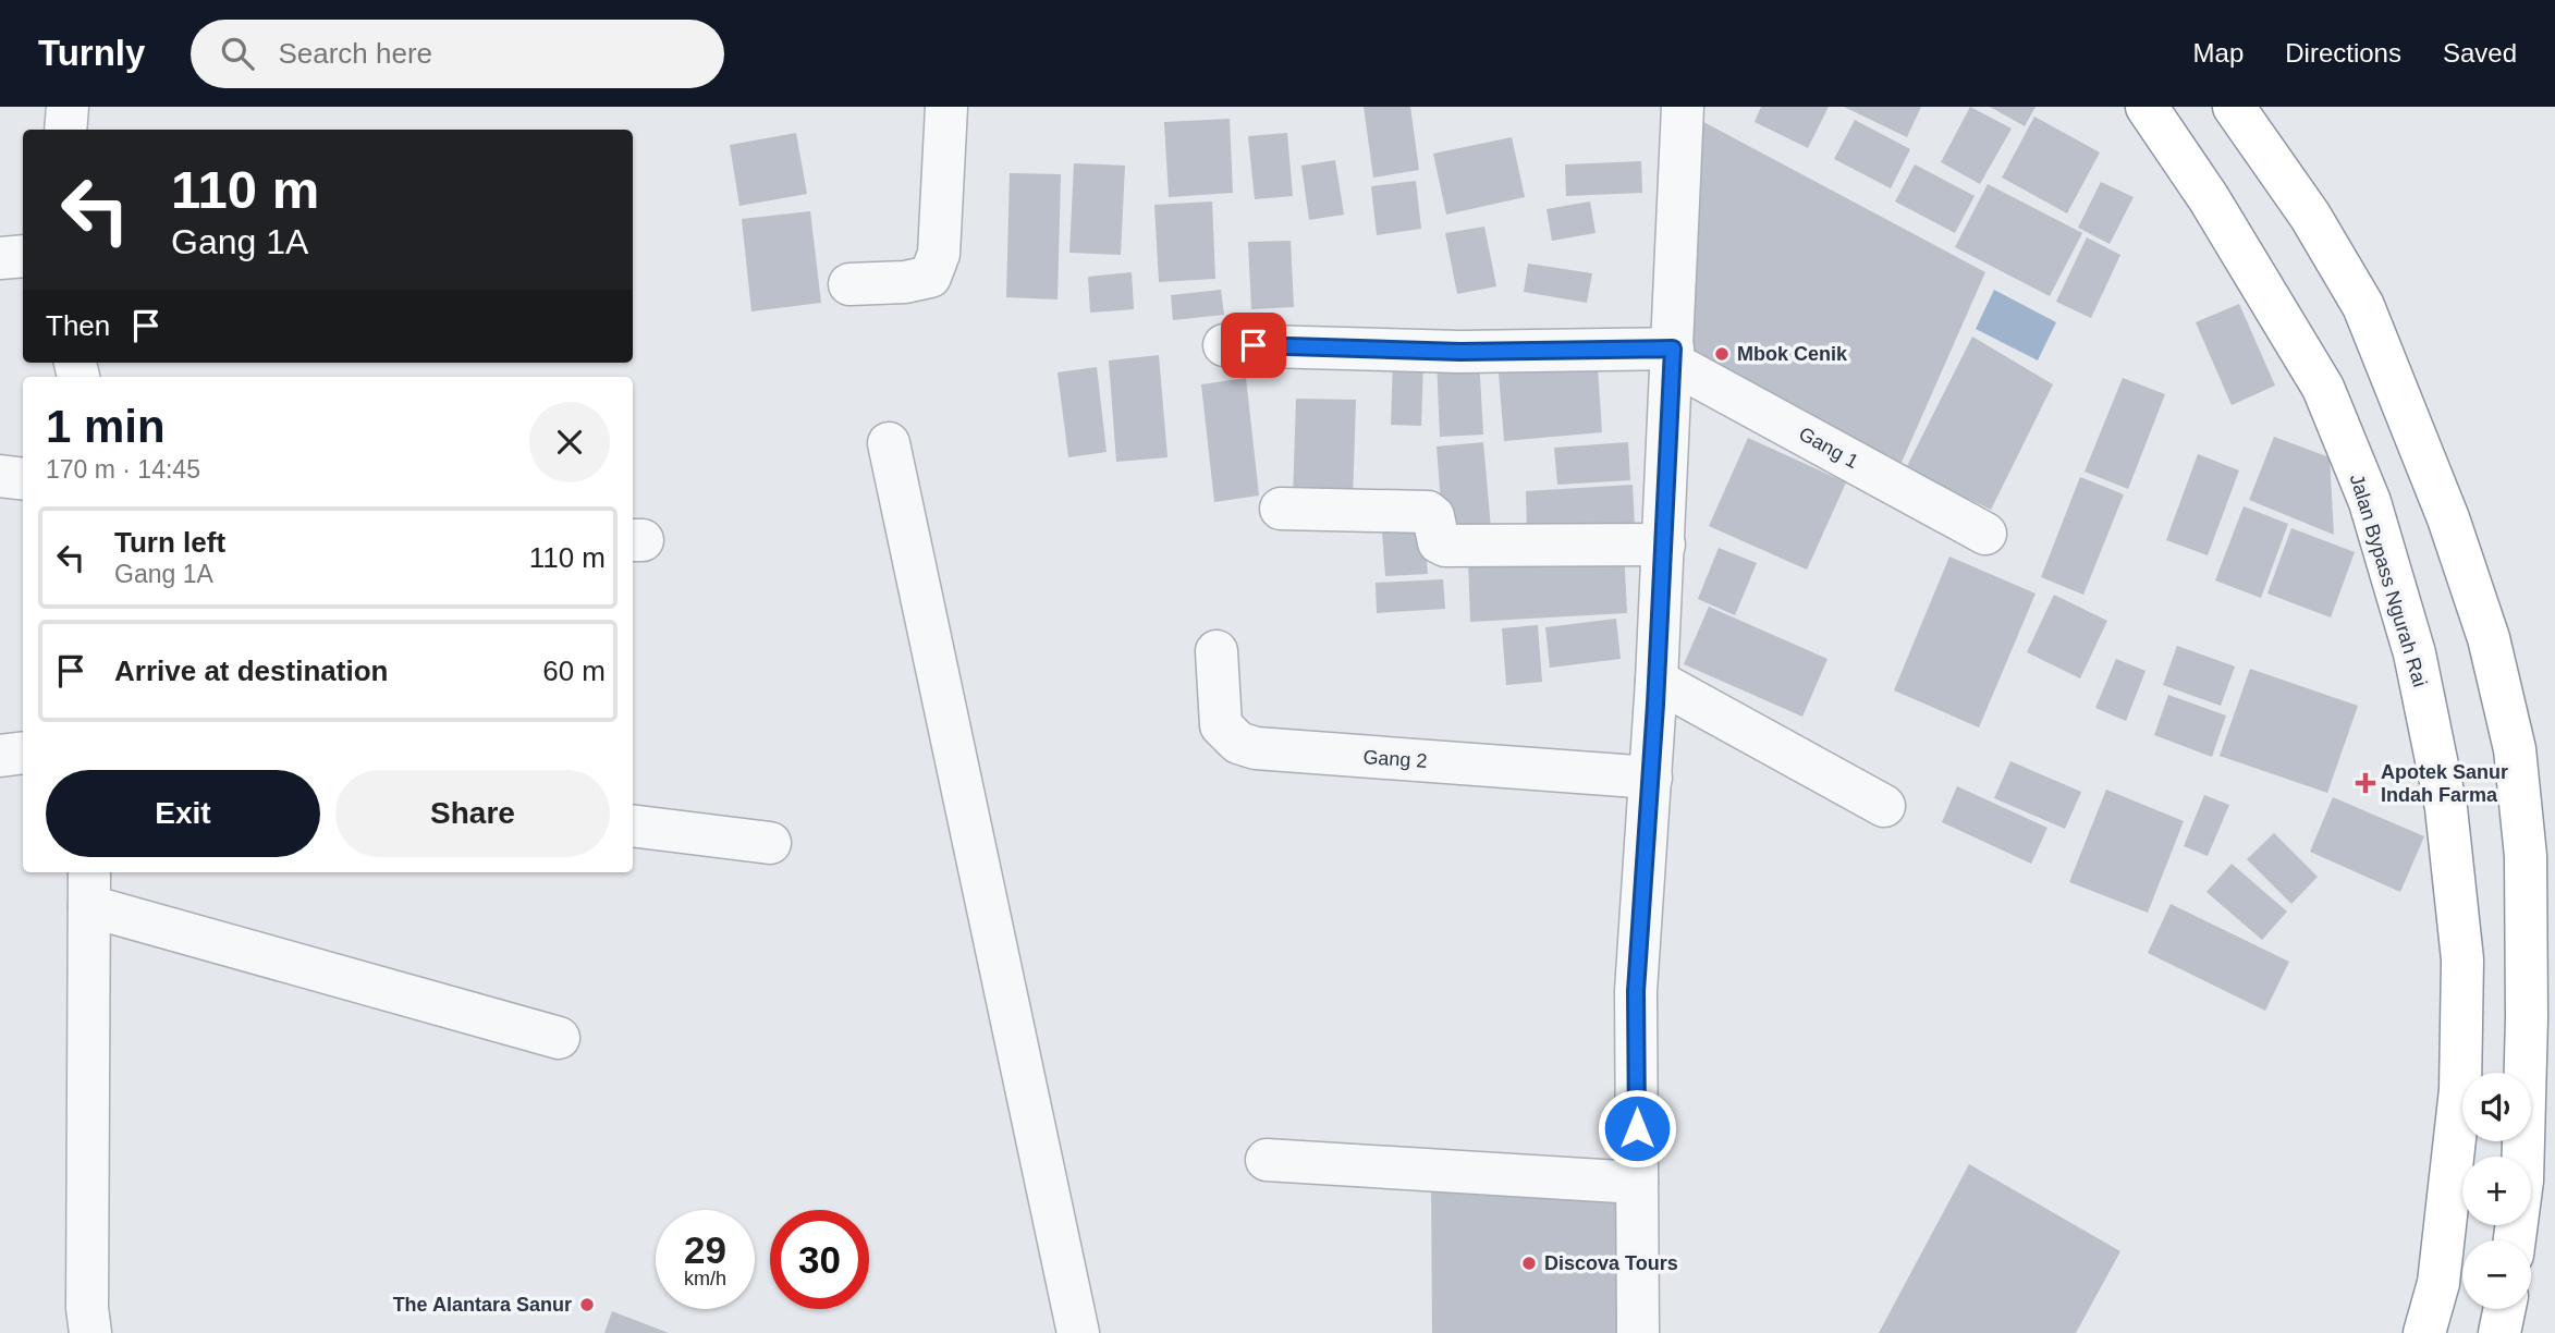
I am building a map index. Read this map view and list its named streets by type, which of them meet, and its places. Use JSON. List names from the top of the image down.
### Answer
{
  "streets": {
    "highway": ["Jalan Bypass Ngurah Rai"],
    "street": ["Gang 1", "Gang 2"]
  },
  "places": {
    "other": ["Mbok Cenik", "Discova Tours", "The Alantara Sanur"],
    "health": ["Apotek Sanur Indah Farma"]
  },
  "page": {
    "header": "Turnly",
    "search": "Search here",
    "nav": ["Map", "Directions", "Saved"],
    "turn": ["110 m", "Gang 1A"],
    "then": "Then",
    "heading": ["1 min", "170 m · 14:45"],
    "list": [
      {
        "name": "Turn left",
        "note": "Gang 1A",
        "value": "110 m"
      },
      {
        "name": "Arrive at destination",
        "value": "60 m"
      }
    ],
    "buttons": ["Exit", "Share"],
    "map_buttons": ["+", "−"],
    "speed": "29 km/h",
    "limit": "30"
  }
}
